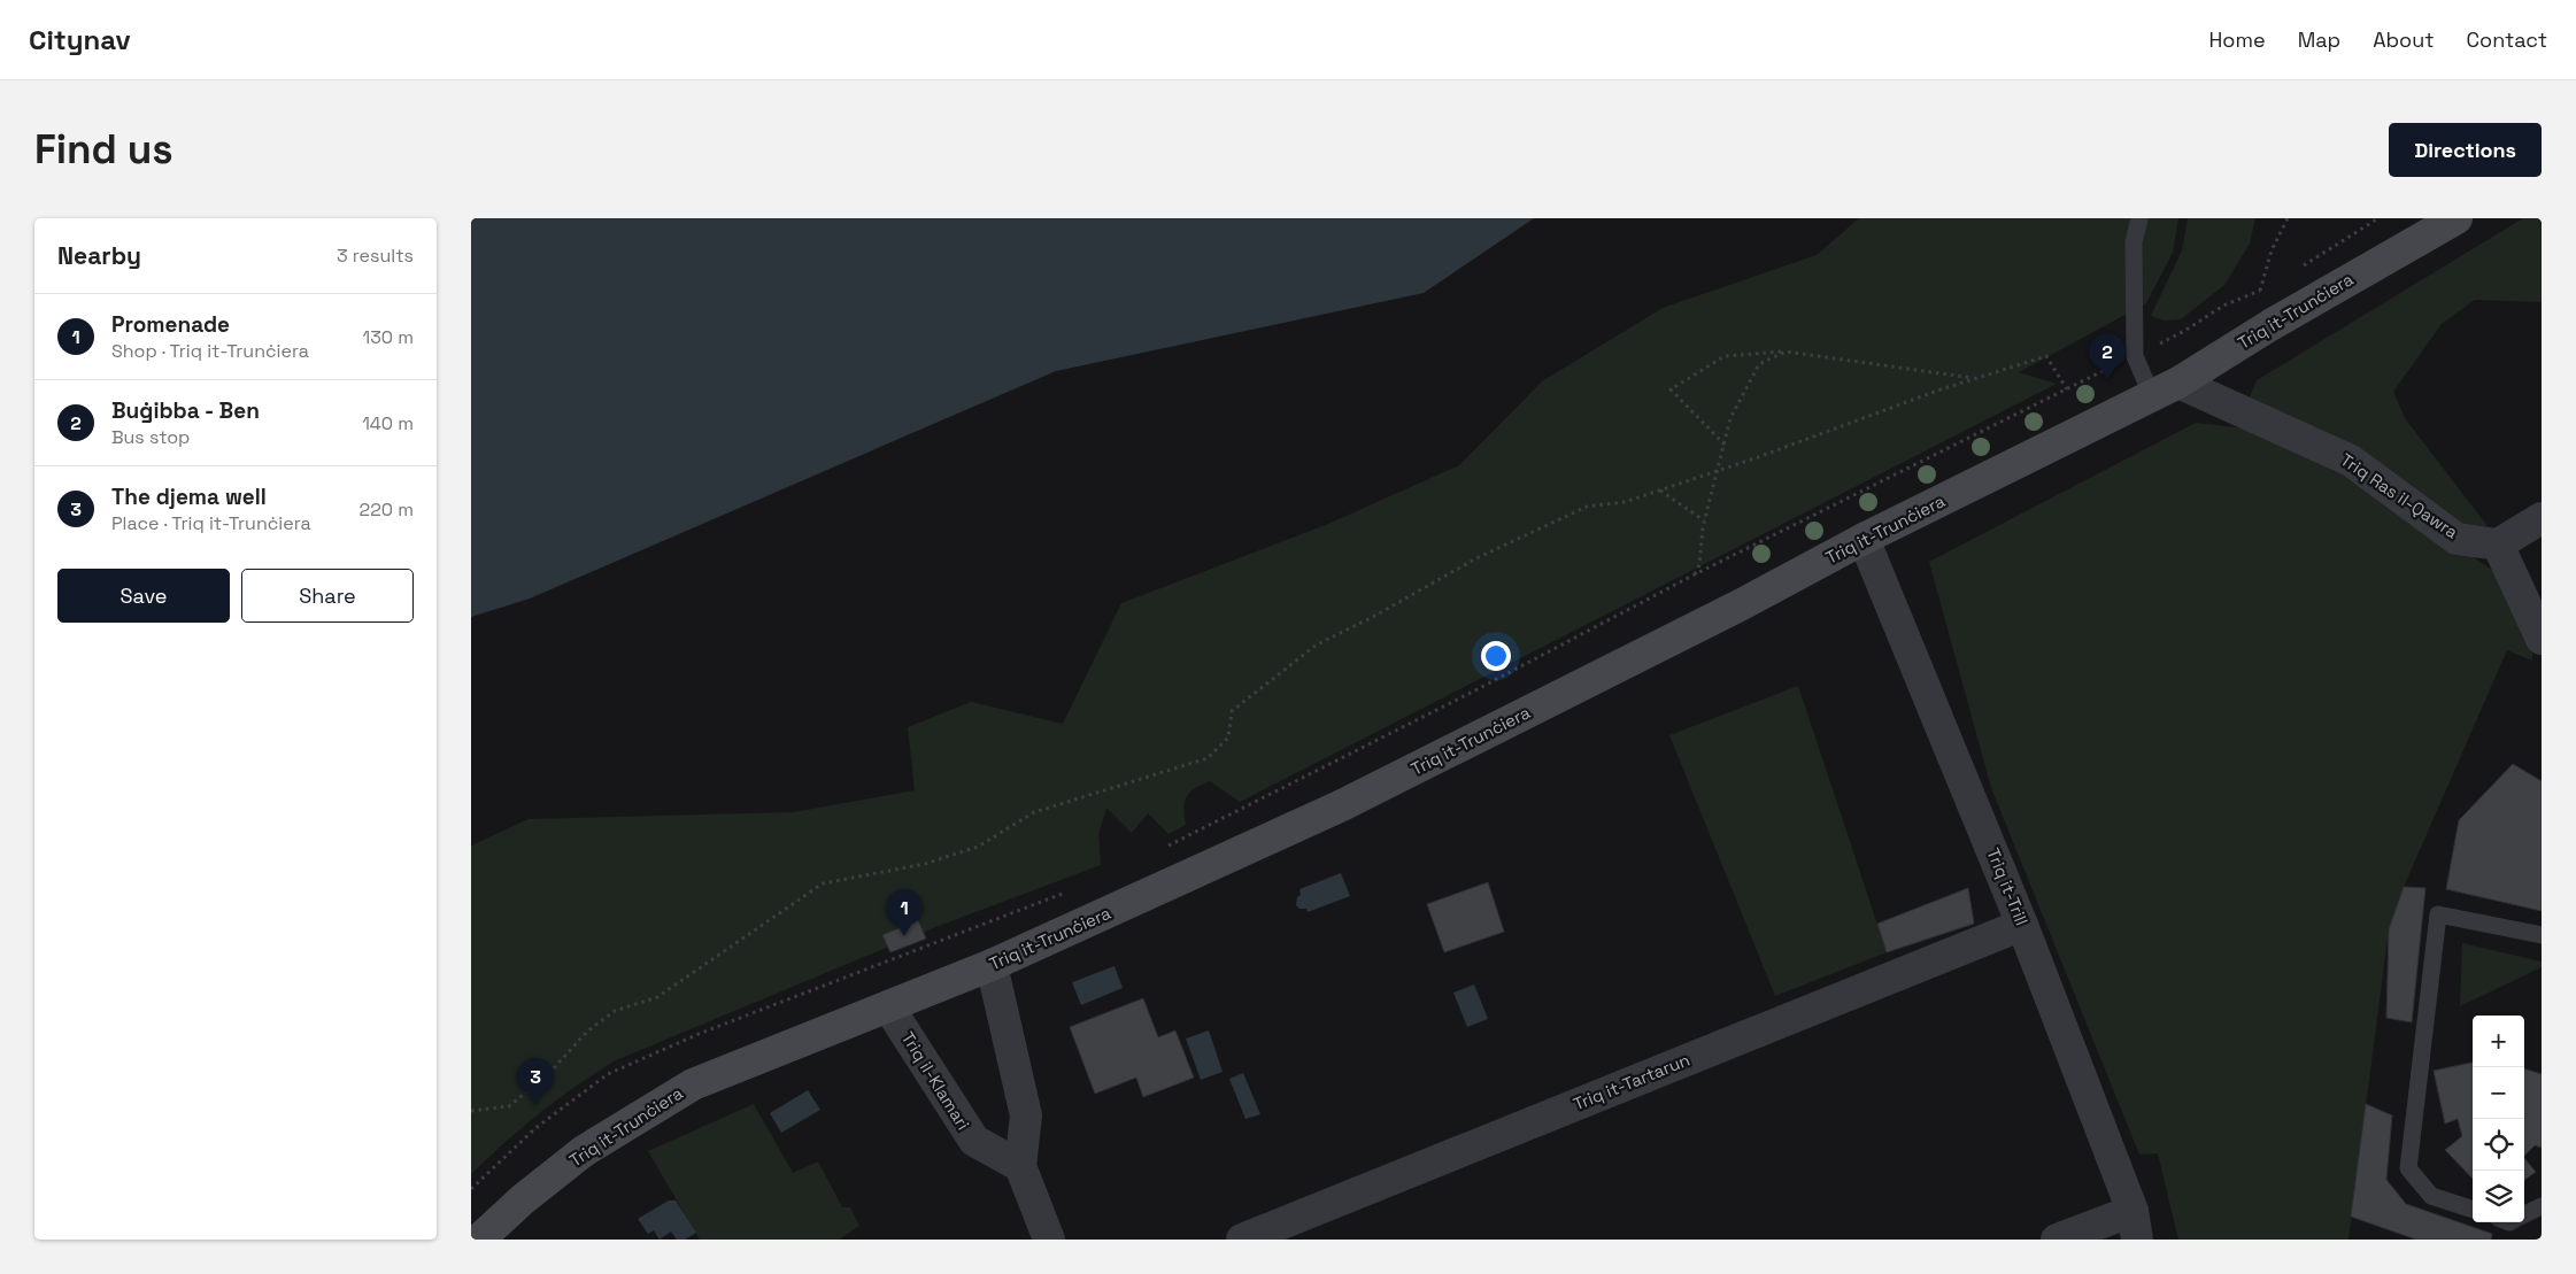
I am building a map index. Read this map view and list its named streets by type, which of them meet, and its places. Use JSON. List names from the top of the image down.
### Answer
{
  "streets": {
    "street": [
      "Triq it-Trunċiera",
      "Triq Ras il-Qawra",
      "Triq it-Trill",
      "Triq il-Klamari",
      "Triq it-Tartarun"
    ]
  },
  "crossings": [
    ["Triq it-Trunċiera", "Triq Ras il-Qawra"],
    ["Triq it-Trunċiera", "Triq it-Trill"],
    ["Triq it-Trunċiera", "Triq il-Klamari"],
    ["Triq it-Trill", "Triq it-Tartarun"]
  ],
  "page": {
    "header": "Citynav",
    "nav": [
      "Home",
      "Map",
      "About",
      "Contact"
    ],
    "buttons": [
      "Directions",
      ["Save", "Share"]
    ],
    "title": "Find us",
    "heading": ["Nearby", "3 results"],
    "list": [
      {
        "mark": "1",
        "name": "Promenade",
        "note": "Shop · Triq it-Trunċiera",
        "value": "130 m"
      },
      {
        "mark": "2",
        "name": "Buġibba - Ben",
        "note": "Bus stop",
        "value": "140 m"
      },
      {
        "mark": "3",
        "name": "The djema well",
        "note": "Place · Triq it-Trunċiera",
        "value": "220 m"
      }
    ],
    "pins": ["2", "1", "3"],
    "map_buttons": ["+", "−"]
  }
}
